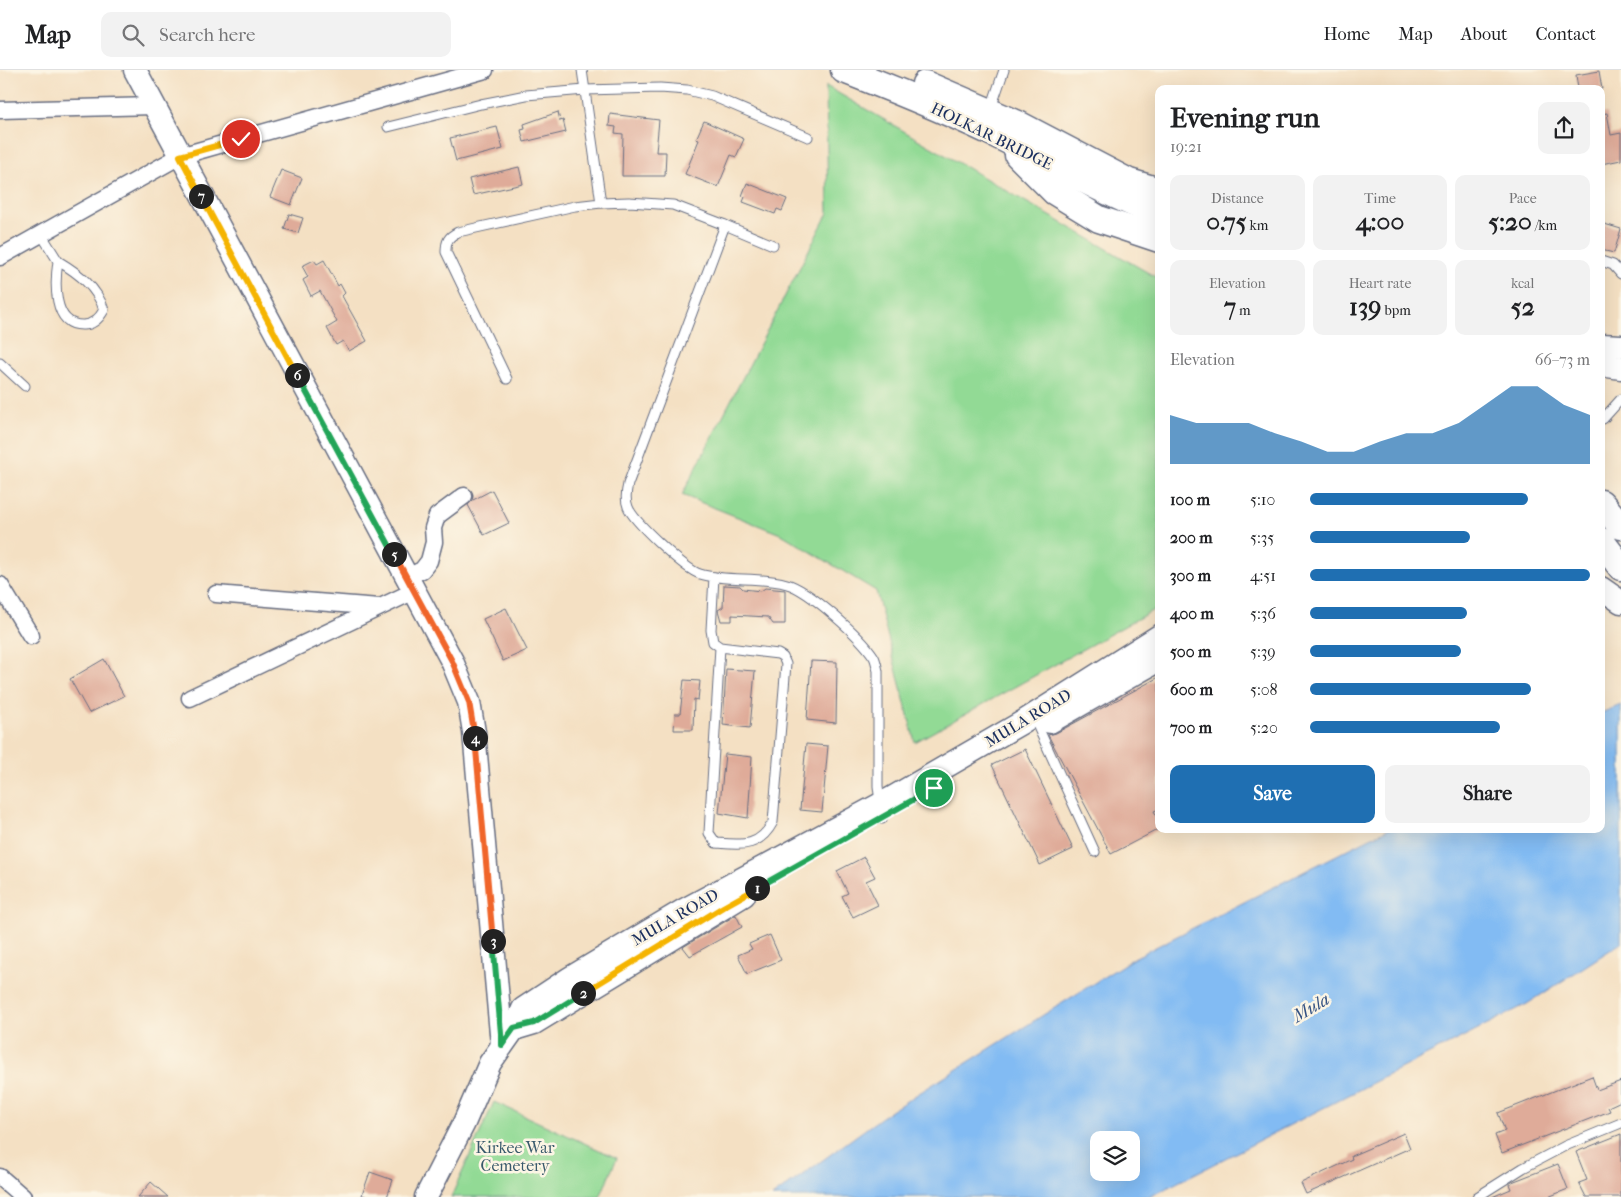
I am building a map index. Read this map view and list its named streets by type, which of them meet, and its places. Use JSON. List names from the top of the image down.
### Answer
{
  "streets": {
    "main road": ["HOLKAR BRIDGE"],
    "street": ["MULA ROAD"]
  },
  "water": ["Mula"],
  "parks": ["Kirkee War Cemetery"],
  "page": {
    "header": "Map",
    "search": "Search here",
    "nav": [
      "Home",
      "Map",
      "About",
      "Contact"
    ],
    "heading": ["Evening run", "19:21"],
    "stats": [
      ["Distance", "0.75 km"],
      ["Time", "4:00"],
      ["Pace", "5:20 /km"],
      ["Elevation", "7 m"],
      ["Heart rate", "139 bpm"],
      ["kcal", "52"]
    ],
    "pins": [
      "7",
      "6",
      "5",
      "4",
      "1",
      "3",
      "2"
    ],
    "chart": ["Elevation", "66–73 m"],
    "list": [
      {
        "name": "100 m",
        "note": "5:10"
      },
      {
        "name": "200 m",
        "note": "5:35"
      },
      {
        "name": "300 m",
        "note": "4:51"
      },
      {
        "name": "400 m",
        "note": "5:36"
      },
      {
        "name": "500 m",
        "note": "5:39"
      },
      {
        "name": "600 m",
        "note": "5:08"
      },
      {
        "name": "700 m",
        "note": "5:20"
      }
    ],
    "buttons": ["Save", "Share"]
  }
}
